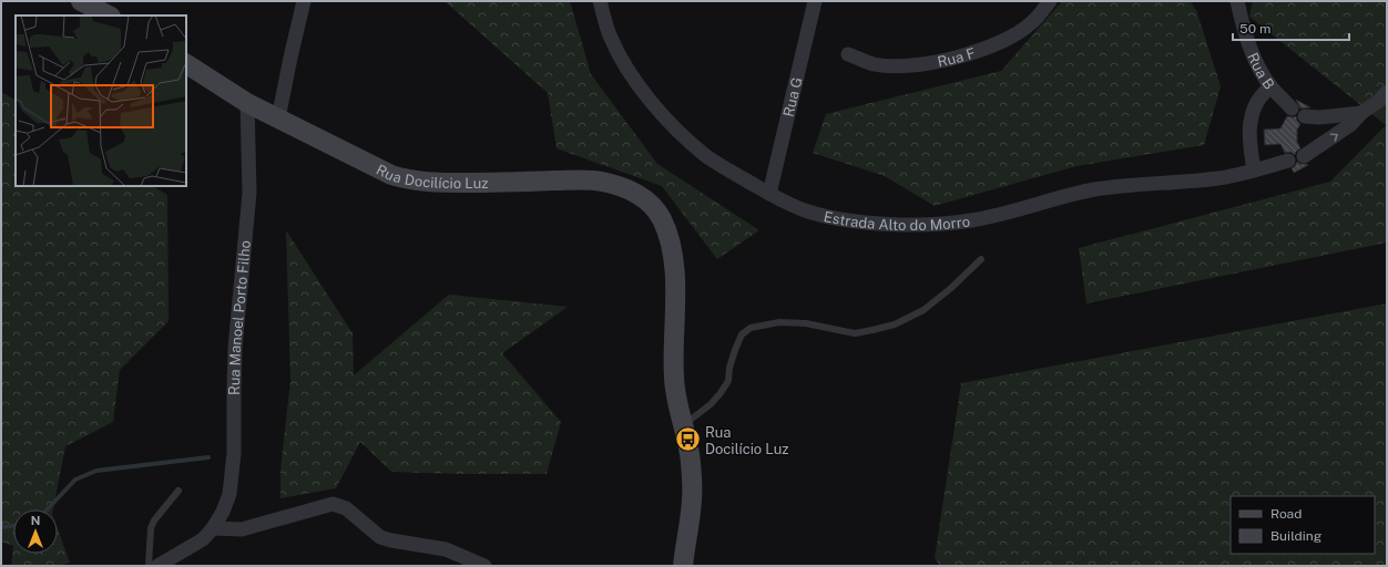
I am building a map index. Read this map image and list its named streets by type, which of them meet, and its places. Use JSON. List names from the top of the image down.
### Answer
{
  "streets": {
    "main road": ["Rua Docilício Luz"],
    "street": [
      "Rua F",
      "Rua B",
      "Rua G",
      "Estrada Alto do Morro",
      "Rua Manoel Porto Filho"
    ]
  },
  "crossings": [
    ["Rua G", "Estrada Alto do Morro"],
    ["Rua Docilício Luz", "Rua Manoel Porto Filho"]
  ],
  "places": {
    "bus stop": ["Rua Docilício Luz"]
  },
  "legend": ["Road", "Building"],
  "scale_bar": "50 m",
  "north": "top"
}
